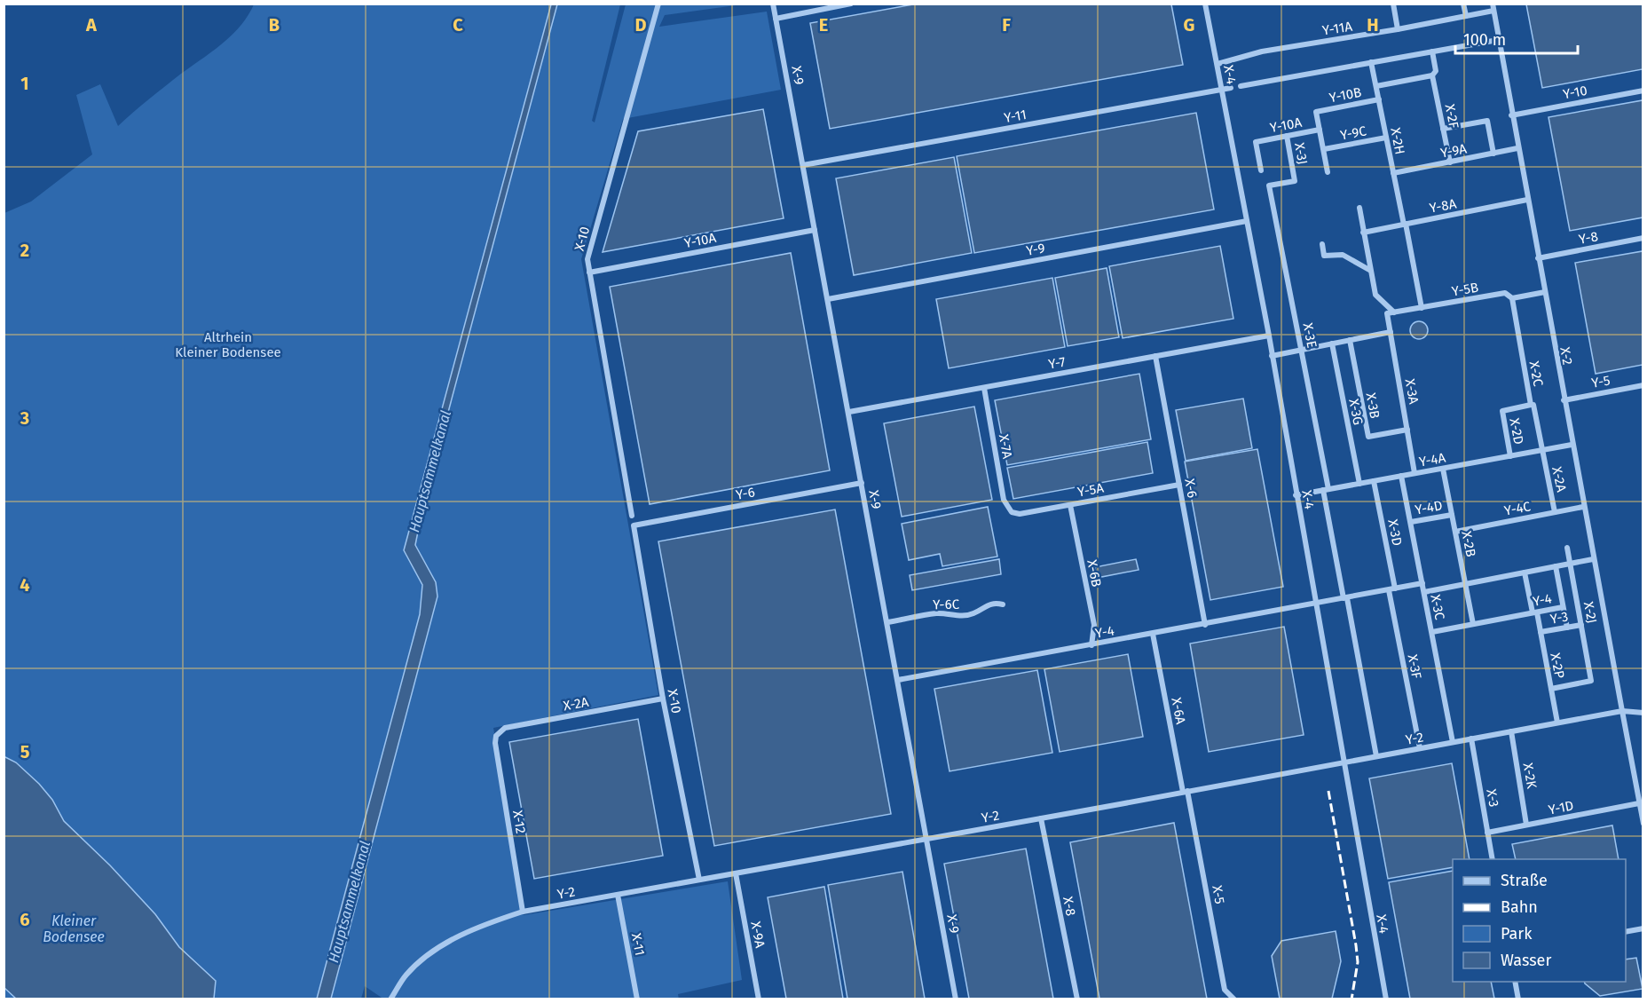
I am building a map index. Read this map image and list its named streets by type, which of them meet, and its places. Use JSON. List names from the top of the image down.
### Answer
{
  "streets": {
    "street": [
      "Y-11A",
      "X-4",
      "X-9",
      "Y-10",
      "Y-10B",
      "Y-11",
      "X-2F",
      "Y-10A",
      "Y-9C",
      "X-2H",
      "Y-9A",
      "X-3J",
      "Y-8A",
      "Y-8",
      "X-10",
      "Y-9",
      "Y-5B",
      "X-3E",
      "X-2",
      "Y-7",
      "X-2C",
      "Y-5",
      "X-3A",
      "X-3B",
      "X-3G",
      "X-2D",
      "X-7A",
      "Y-4A",
      "X-2A",
      "X-6",
      "Y-5A",
      "Y-6",
      "Y-4D",
      "Y-4C",
      "X-3D",
      "X-2B",
      "X-6B",
      "Y-4",
      "Y-6C",
      "X-3C",
      "X-2J",
      "Y-3",
      "X-2P",
      "X-3F",
      "X-6A",
      "Y-2",
      "X-2K",
      "X-3",
      "Y-1D",
      "X-12",
      "X-5",
      "X-8",
      "X-9A",
      "X-11"
    ]
  },
  "crossings": [
    ["Y-11A", "X-4"],
    ["Y-11A", "X-2"],
    ["X-4", "Y-11"],
    ["X-4", "Y-9"],
    ["X-4", "Y-7"],
    ["X-4", "Y-4A"],
    ["X-4", "Y-4"],
    ["X-4", "Y-2"],
    ["X-9", "Y-11"],
    ["X-9", "Y-10A"],
    ["X-9", "Y-9"],
    ["X-9", "Y-7"],
    ["X-9", "Y-6"],
    ["X-9", "Y-4"],
    ["X-9", "Y-6C"],
    ["X-9", "Y-2"],
    ["Y-10", "X-2"],
    ["Y-10B", "Y-10A"],
    ["Y-10B", "X-2H"],
    ["X-2F", "Y-9A"],
    ["Y-10A", "X-3J"],
    ["Y-10A", "X-10"],
    ["Y-9C", "X-2H"],
    ["X-2H", "Y-9A"],
    ["X-2H", "Y-8A"],
    ["X-2H", "Y-5B"],
    ["Y-9A", "X-2"],
    ["X-3J", "X-3E"],
    ["Y-8A", "X-2"],
    ["Y-8", "X-2"],
    ["X-10", "X-2A"],
    ["X-10", "Y-6"],
    ["X-10", "Y-2"],
    ["Y-5B", "X-2"],
    ["Y-5B", "X-2C"],
    ["Y-5B", "X-3A"],
    ["X-3E", "Y-4A"],
    ["X-3E", "Y-2"],
    ["X-2", "Y-5"],
    ["X-2", "Y-4A"],
    ["X-2", "Y-4C"],
    ["X-2", "Y-2"],
    ["X-2", "Y-1D"],
    ["Y-7", "X-7A"],
    ["Y-7", "X-6"],
    ["X-2C", "X-2D"],
    ["X-2C", "Y-4A"],
    ["X-2C", "X-2A"],
    ["X-3A", "X-3B"],
    ["X-3A", "Y-4A"],
    ["X-3G", "Y-4A"],
    ["X-2D", "Y-4A"],
    ["X-7A", "Y-5A"],
    ["Y-4A", "X-2A"],
    ["Y-4A", "X-3D"],
    ["Y-4A", "X-2B"],
    ["Y-4A", "X-3C"],
    ["X-2A", "Y-4C"],
    ["X-2A", "X-12"],
    ["X-6", "Y-5A"],
    ["X-6", "Y-4"],
    ["Y-5A", "X-6B"],
    ["Y-4D", "X-2B"],
    ["Y-4D", "X-3C"],
    ["Y-4C", "X-2B"],
    ["X-3D", "X-3F"],
    ["X-2B", "Y-4"],
    ["X-6B", "Y-4"],
    ["Y-4", "X-3C"],
    ["Y-4", "X-2P"],
    ["Y-4", "X-6A"],
    ["X-3C", "Y-2"],
    ["X-2J", "Y-3"],
    ["X-2J", "X-2P"],
    ["Y-3", "X-2P"],
    ["X-2P", "Y-2"],
    ["X-3F", "Y-2"],
    ["X-6A", "Y-2"],
    ["X-6A", "X-5"],
    ["Y-2", "X-2K"],
    ["Y-2", "X-3"],
    ["Y-2", "X-12"],
    ["Y-2", "X-5"],
    ["Y-2", "X-8"],
    ["Y-2", "X-9A"],
    ["Y-2", "X-11"],
    ["X-2K", "Y-1D"],
    ["X-3", "Y-1D"]
  ],
  "water": ["Hauptsammelkanal", "Kleiner Bodensee"],
  "parks": ["Altrhein Kleiner Bodensee"],
  "legend": [
    "Straße",
    "Bahn",
    "Park",
    "Wasser"
  ],
  "scale_bar": "100 m",
  "grid": {
    "columns": [
      "A",
      "B",
      "C",
      "D",
      "E",
      "F",
      "G",
      "H"
    ],
    "rows": [
      "1",
      "2",
      "3",
      "4",
      "5",
      "6"
    ]
  }
}
